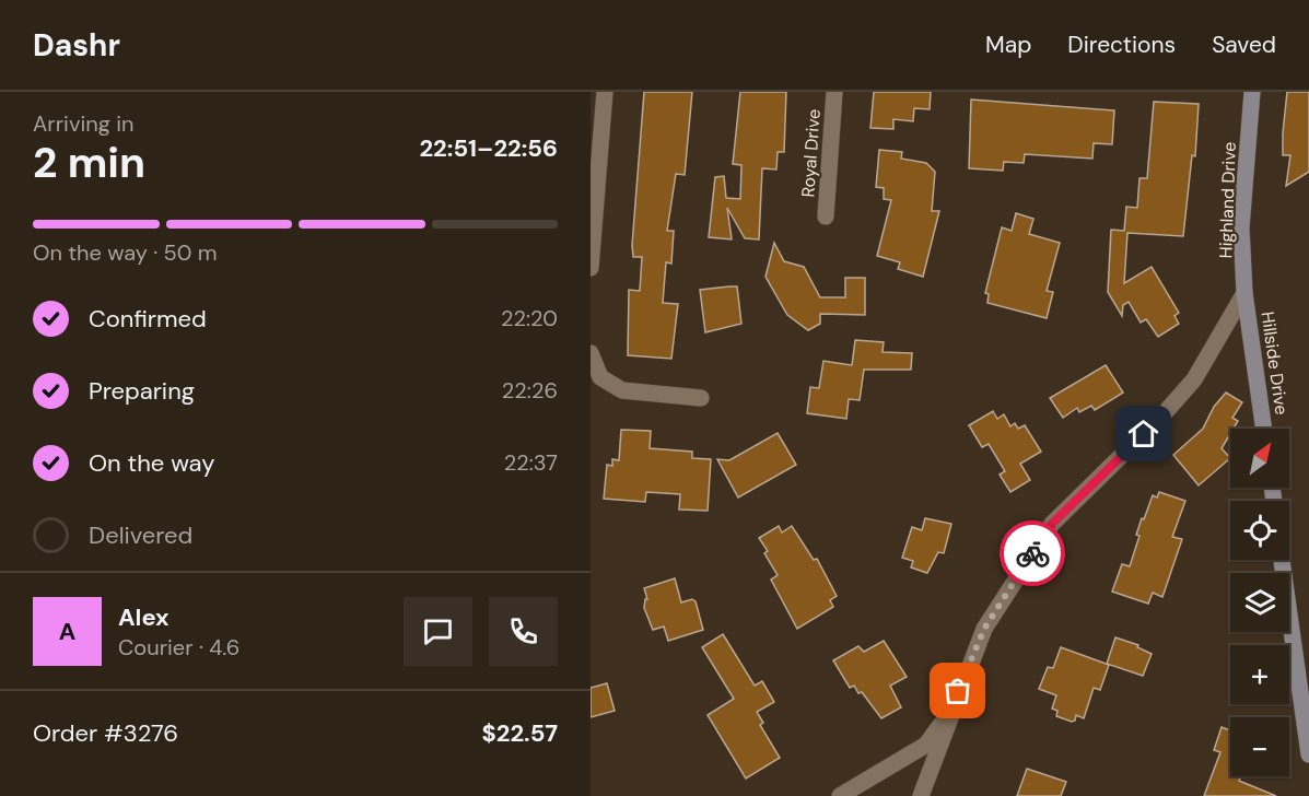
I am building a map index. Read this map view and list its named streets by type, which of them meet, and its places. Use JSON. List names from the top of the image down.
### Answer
{
  "streets": {
    "street": ["Royal Drive", "Highland Drive", "Hillside Drive"]
  },
  "crossings": [
    ["Highland Drive", "Hillside Drive"]
  ],
  "north": "top right",
  "page": {
    "header": "Dashr",
    "nav": ["Map", "Directions", "Saved"],
    "heading": ["2 min", "Arriving in", "22:51–22:56"],
    "panel": [
      "Alex",
      "Courier · 4.6",
      "Order #3276",
      "$22.57"
    ],
    "bar": "On the way · 50 m",
    "list": [
      ["Confirmed", "22:20"],
      ["Preparing", "22:26"],
      ["On the way", "22:37"],
      "Delivered"
    ],
    "map_buttons": ["+", "−"],
    "round": "A"
  }
}
